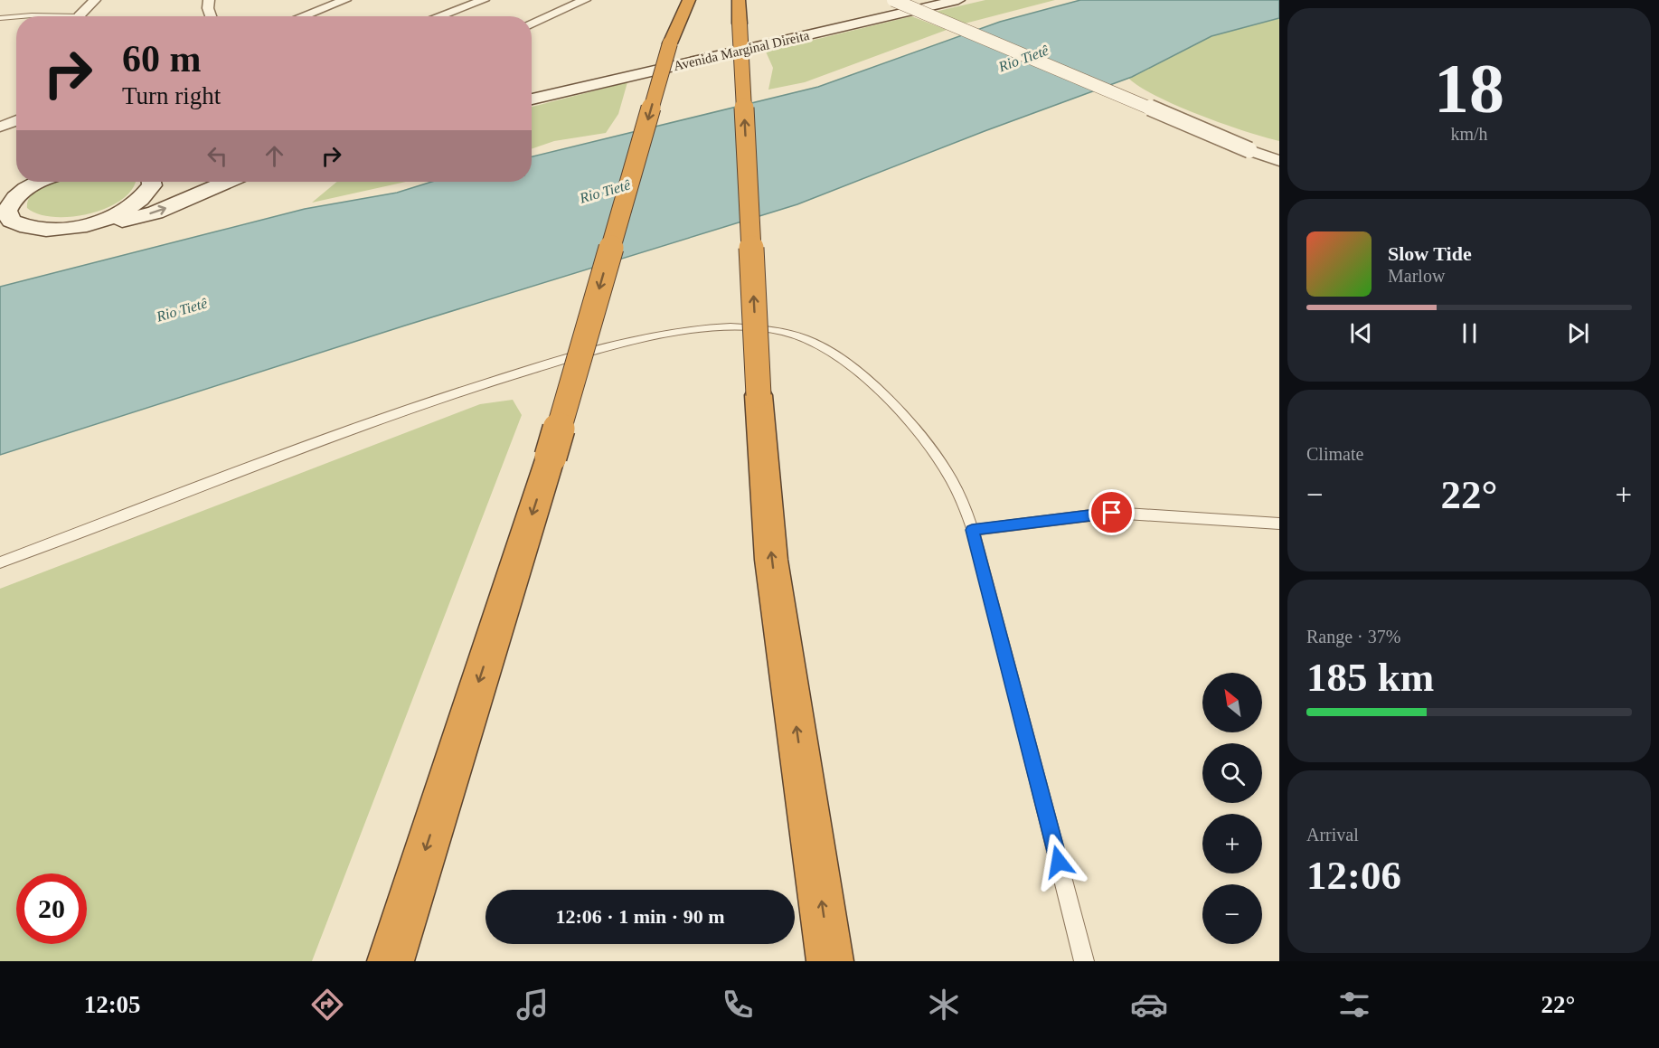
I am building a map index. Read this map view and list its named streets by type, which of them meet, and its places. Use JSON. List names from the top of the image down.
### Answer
{
  "streets": {
    "main road": ["Avenida Marginal Direita"]
  },
  "water": ["Rio Tietê"],
  "north": "top left",
  "page": {
    "tile": [
      ["18", "km/h"],
      "Climate",
      ["Range · 37%", "185 km"],
      ["Arrival", "12:06"]
    ],
    "turn": ["60 m", "Turn right"],
    "song": ["Slow Tide", "Marlow"],
    "heat": ["−", "22°", "+"],
    "map_buttons": ["+", "−"],
    "limit": "20",
    "trip": "12:06 · 1 min · 90 m",
    "tabs": ["12:05", "22°"]
  }
}
